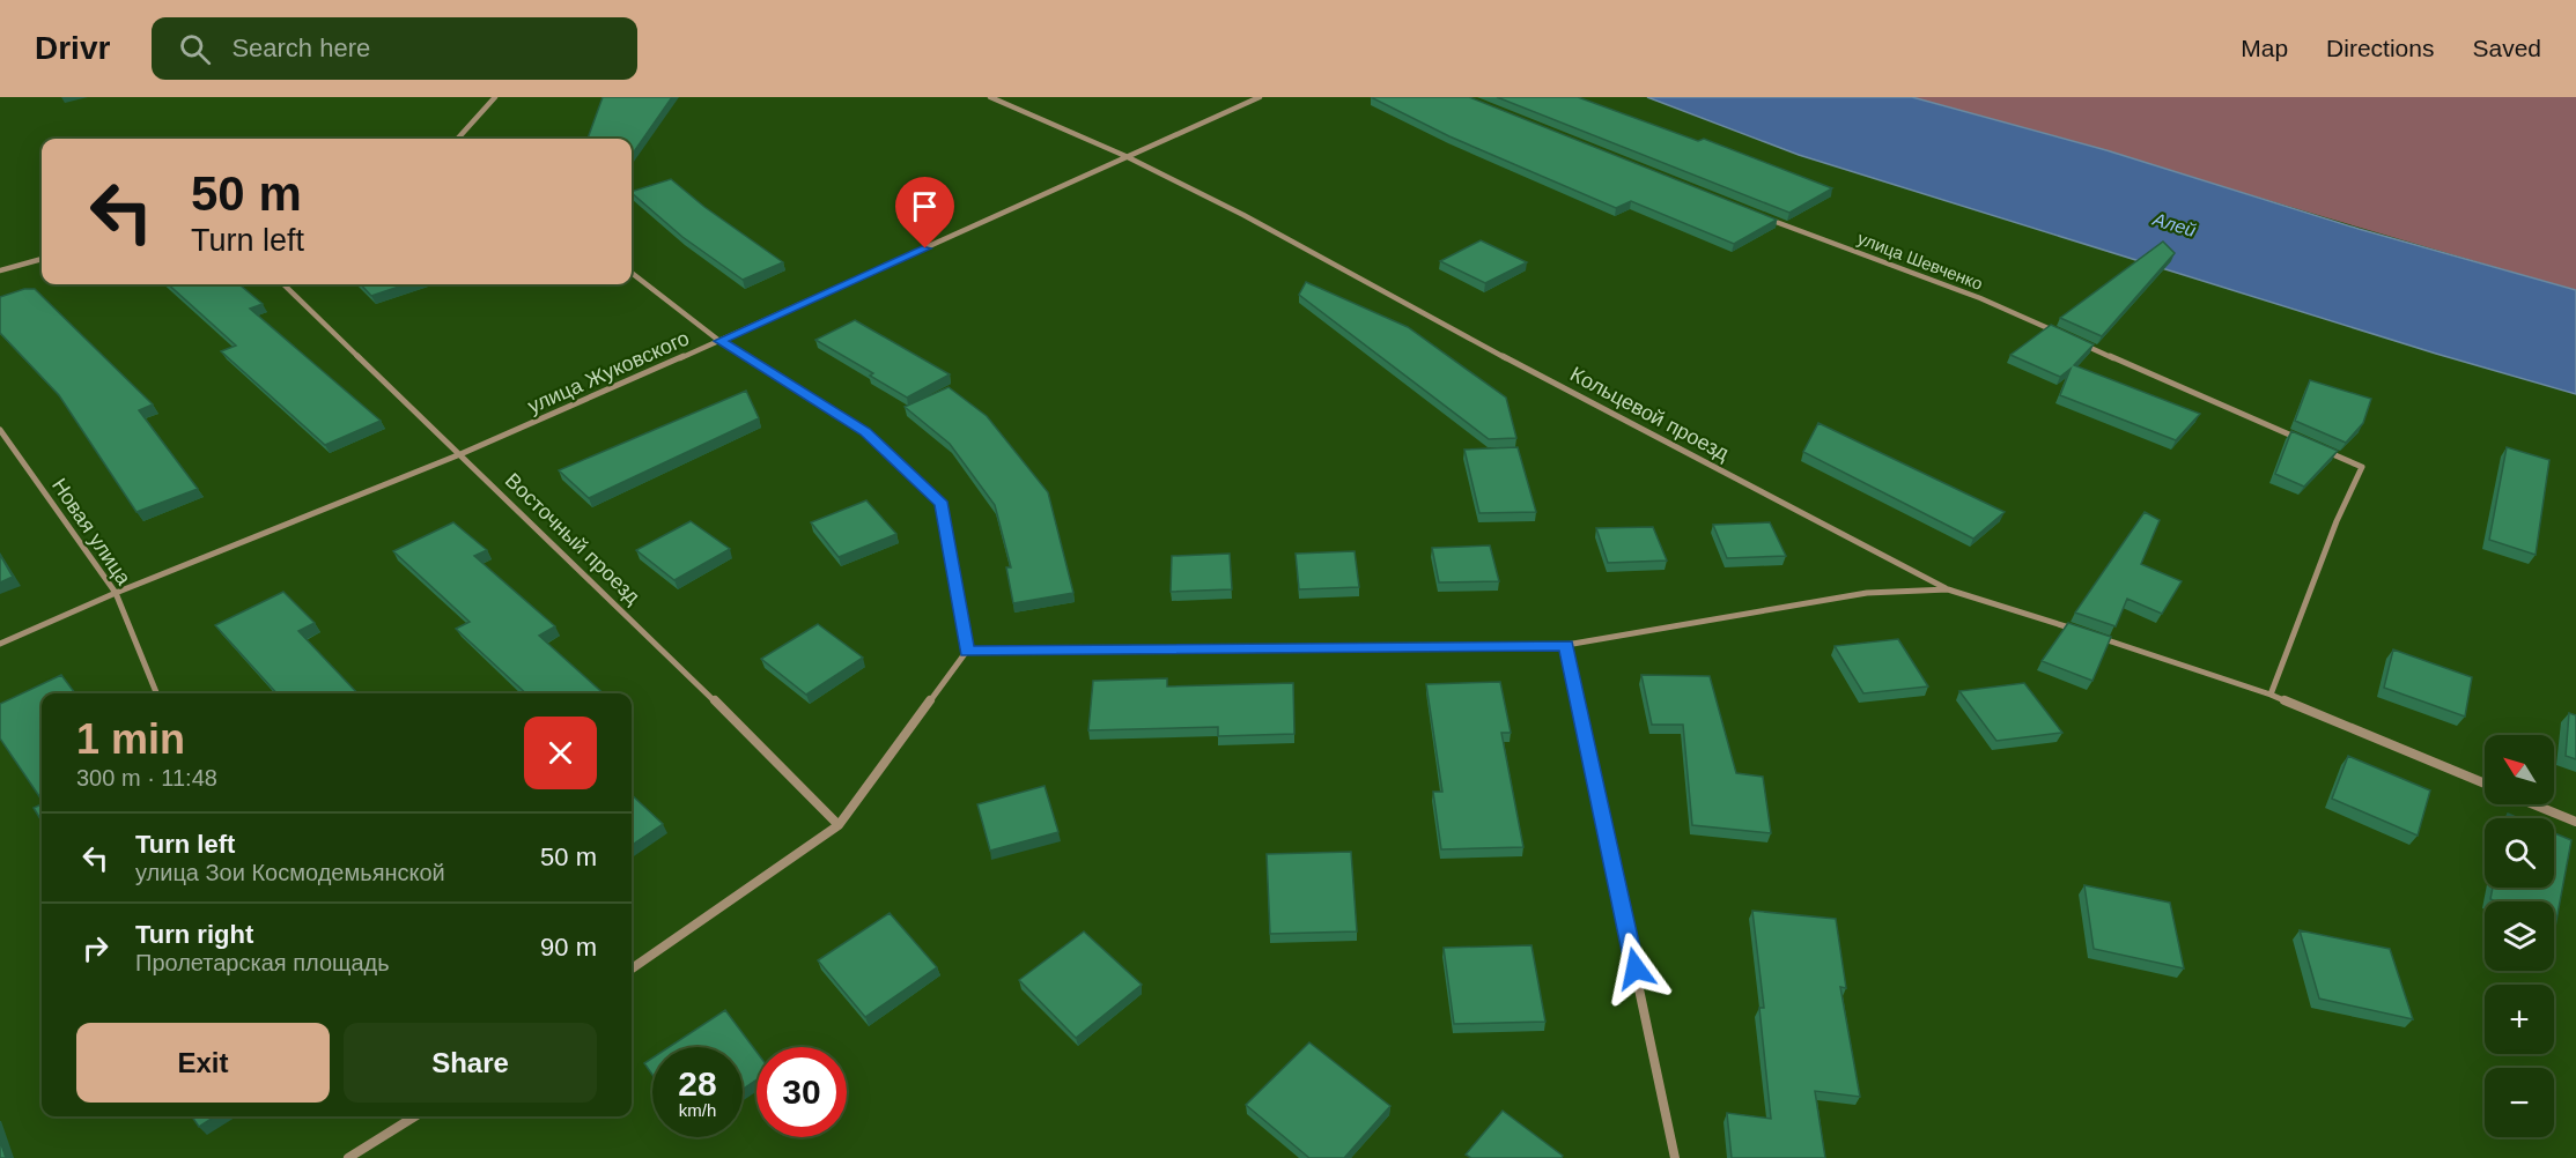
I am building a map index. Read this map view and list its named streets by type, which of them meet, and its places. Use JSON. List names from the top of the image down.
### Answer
{
  "streets": {
    "street": [
      "улица Шевченко",
      "улица Жуковского",
      "Кольцевой проезд",
      "Новая улица",
      "Восточный проезд"
    ]
  },
  "crossings": [
    ["улица Жуковского", "Кольцевой проезд"],
    ["улица Жуковского", "Новая улица"],
    ["улица Жуковского", "Восточный проезд"]
  ],
  "water": ["Алей"],
  "north": "top left",
  "page": {
    "header": "Drivr",
    "search": "Search here",
    "nav": ["Map", "Directions", "Saved"],
    "turn": ["50 m", "Turn left"],
    "heading": ["1 min", "300 m · 11:48"],
    "map_buttons": ["+", "−"],
    "list": [
      {
        "name": "Turn left",
        "note": "улица Зои Космодемьянской",
        "value": "50 m"
      },
      {
        "name": "Turn right",
        "note": "Пролетарская площадь",
        "value": "90 m"
      }
    ],
    "buttons": ["Exit", "Share"],
    "speed": "28 km/h",
    "limit": "30"
  }
}
